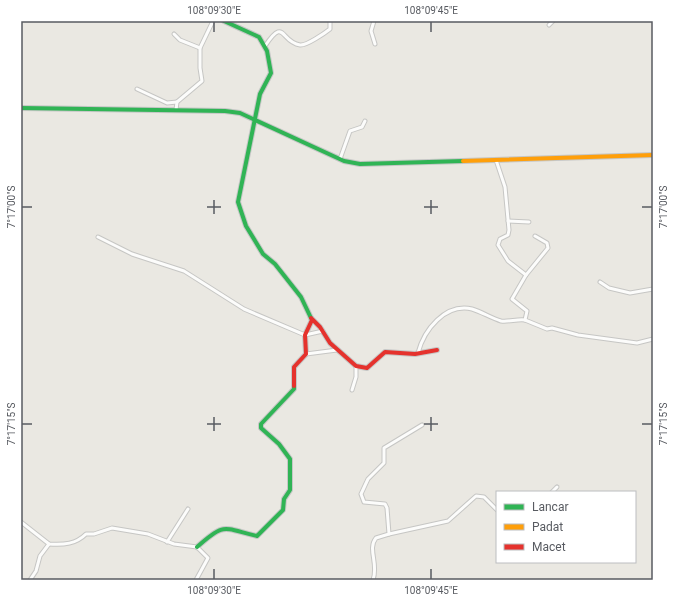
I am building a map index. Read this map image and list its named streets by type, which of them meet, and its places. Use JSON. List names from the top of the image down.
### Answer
{
  "legend": ["Lancar", "Padat", "Macet"],
  "coordinates": [
    "108°09'30\"E",
    "108°09'45\"E",
    "7°17'00\"S",
    "7°17'15\"S"
  ]
}
